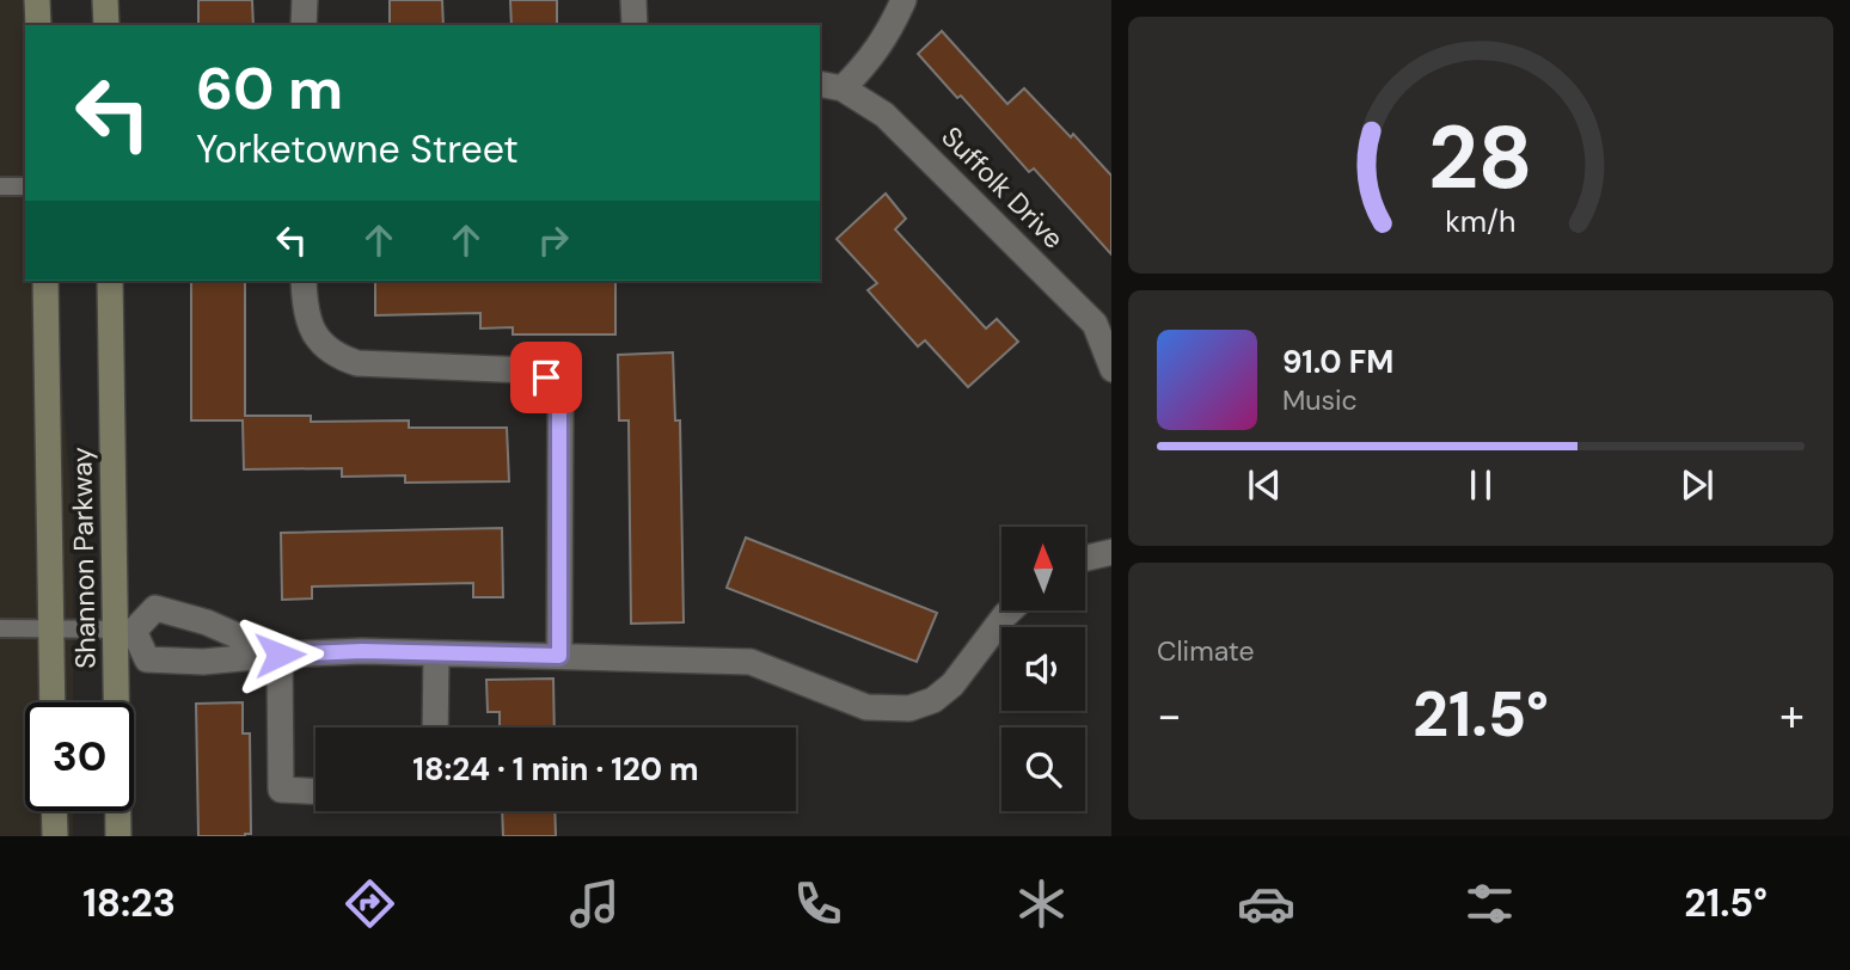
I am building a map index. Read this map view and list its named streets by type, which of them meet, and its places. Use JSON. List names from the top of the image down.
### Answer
{
  "streets": {
    "street": ["Suffolk Drive", "Shannon Parkway"]
  },
  "north": "top",
  "page": {
    "turn": ["60 m", "Yorketowne Street"],
    "song": ["91.0 FM", "Music"],
    "tile": "Climate",
    "heat": ["−", "21.5°", "+"],
    "limit": "30",
    "trip": "18:24 · 1 min · 120 m",
    "tabs": ["18:23", "21.5°"],
    "gauge": ["28", "km/h"]
  }
}
